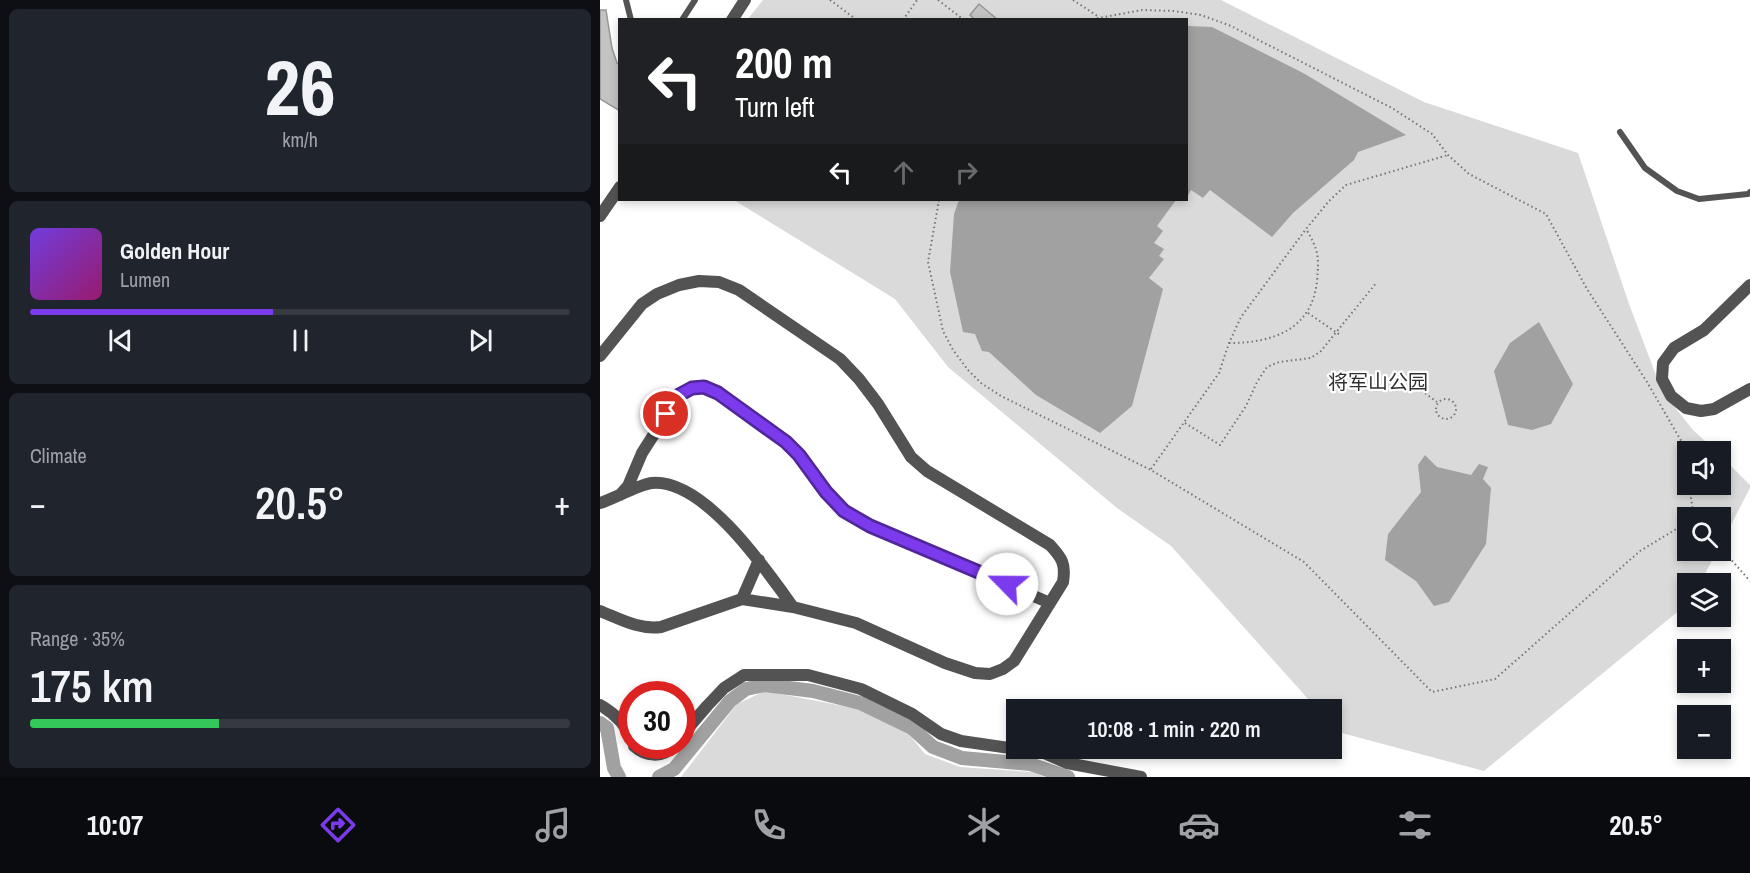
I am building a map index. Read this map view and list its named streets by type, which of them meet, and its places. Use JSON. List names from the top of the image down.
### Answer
{
  "parks": ["将军山公园"],
  "page": {
    "tile": [
      ["26", "km/h"],
      "Climate",
      ["Range · 35%", "175 km"]
    ],
    "turn": ["200 m", "Turn left"],
    "song": ["Golden Hour", "Lumen"],
    "map_buttons": ["+", "−"],
    "heat": ["−", "20.5°", "+"],
    "limit": "30",
    "trip": "10:08 · 1 min · 220 m",
    "tabs": ["10:07", "20.5°"]
  }
}
